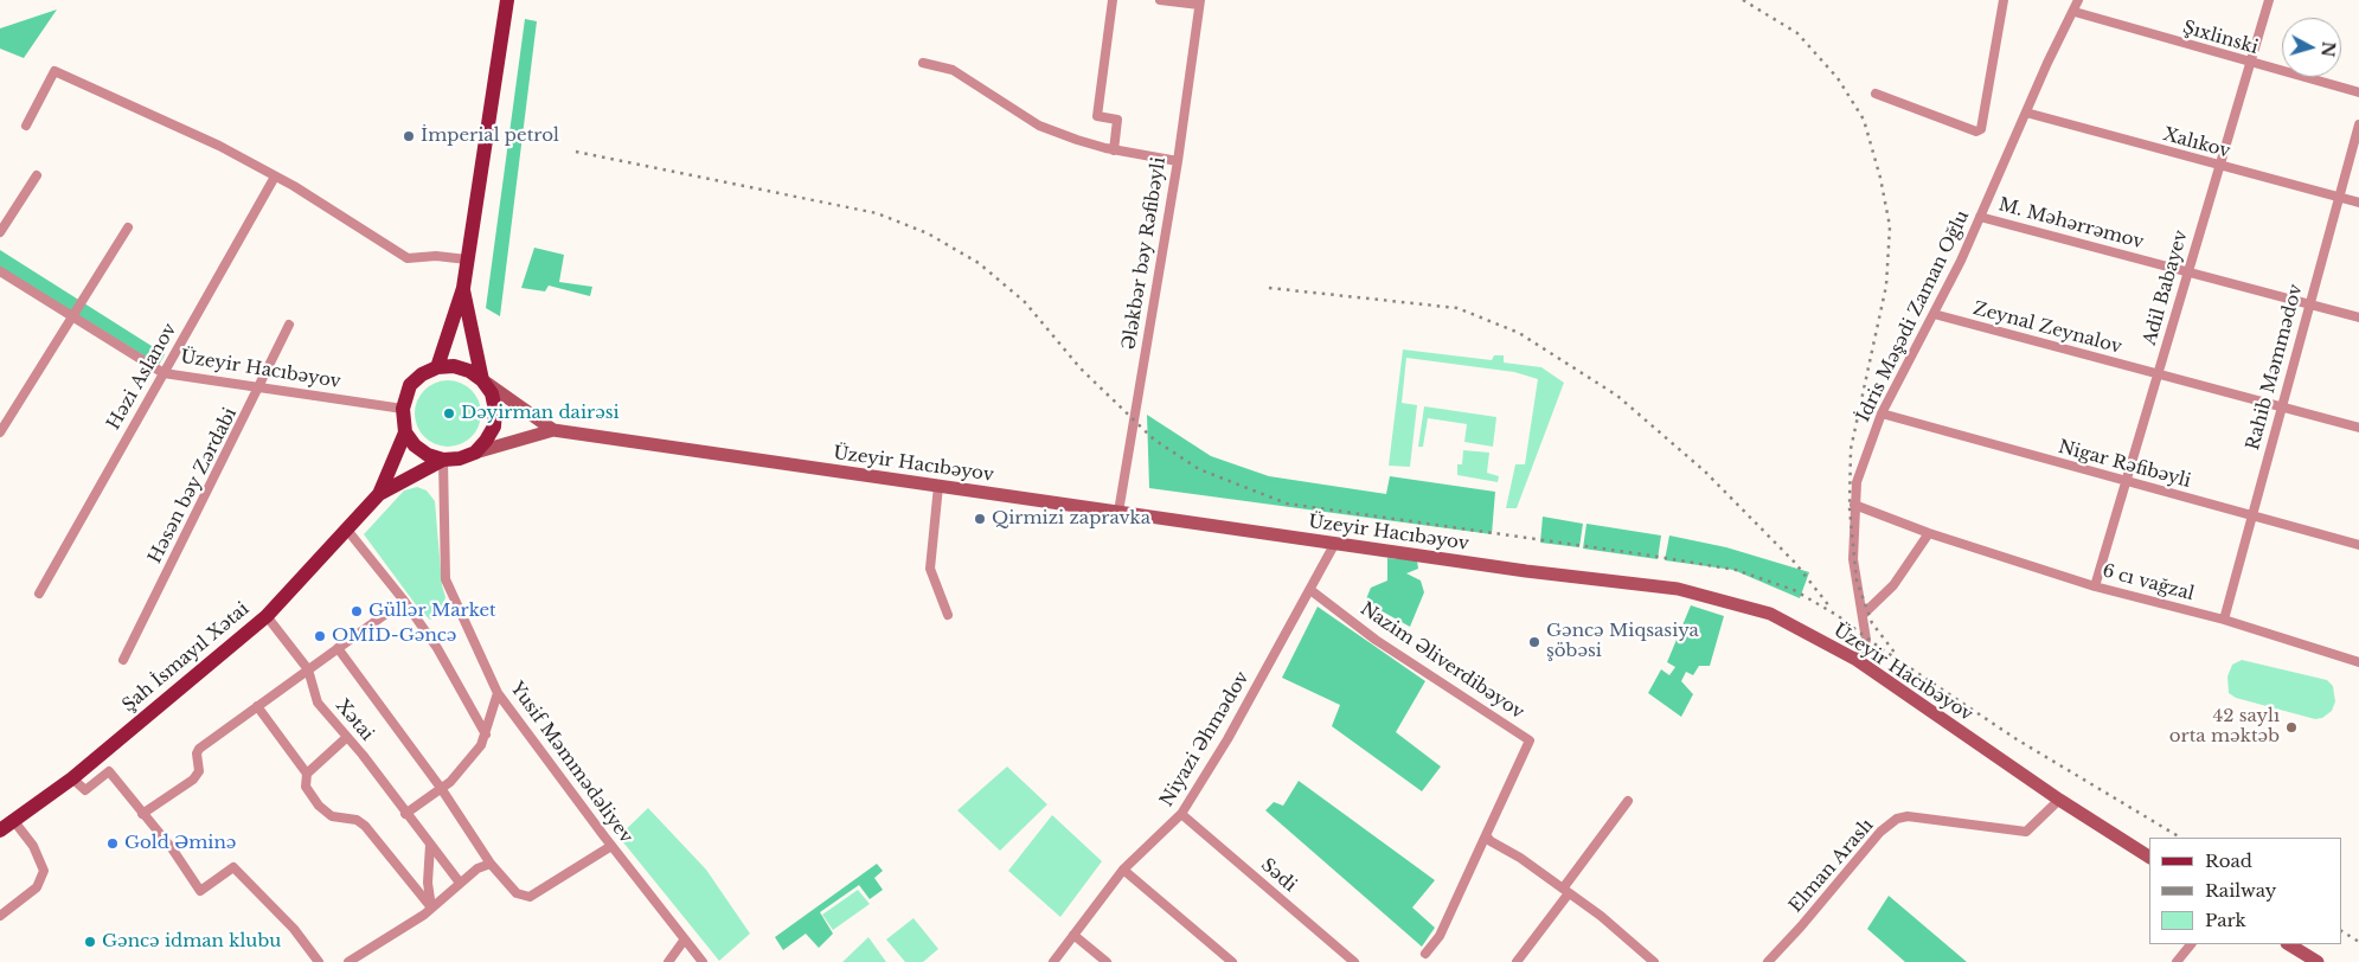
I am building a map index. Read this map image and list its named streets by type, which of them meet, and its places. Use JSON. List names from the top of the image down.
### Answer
{
  "streets": {
    "main road": ["Üzeyir Hacıbəyov", "Şah İsmayıl Xətai"],
    "street": [
      "Şıxlinski",
      "Xalıkov",
      "M. Məhərrəmov",
      "Ələkbər bəy Rəfibəyli",
      "Adil Babayev",
      "İdris Məşədi Zaman Oğlu",
      "Zeynal Zeynalov",
      "Rahib Məmmədov",
      "Həzi Aslanov",
      "Nigar Rəfibəyli",
      "Həsən bəy Zərdabi",
      "6 cı vağzal",
      "Nazim Əliverdibəyov",
      "Xətai",
      "Niyazi Əhmədov",
      "Yusif Məmmədəliyev",
      "Elman Araslı",
      "Sədi"
    ]
  },
  "crossings": [
    ["Şıxlinski", "Adil Babayev"],
    ["Şıxlinski", "İdris Məşədi Zaman Oğlu"],
    ["Xalıkov", "Adil Babayev"],
    ["Xalıkov", "İdris Məşədi Zaman Oğlu"],
    ["Xalıkov", "Rahib Məmmədov"],
    ["M. Məhərrəmov", "Adil Babayev"],
    ["M. Məhərrəmov", "İdris Məşədi Zaman Oğlu"],
    ["M. Məhərrəmov", "Rahib Məmmədov"],
    ["Ələkbər bəy Rəfibəyli", "Üzeyir Hacıbəyov"],
    ["Adil Babayev", "Zeynal Zeynalov"],
    ["Adil Babayev", "Nigar Rəfibəyli"],
    ["Adil Babayev", "6 cı vağzal"],
    ["İdris Məşədi Zaman Oğlu", "Zeynal Zeynalov"],
    ["İdris Məşədi Zaman Oğlu", "Üzeyir Hacıbəyov"],
    ["İdris Məşədi Zaman Oğlu", "Nigar Rəfibəyli"],
    ["İdris Məşədi Zaman Oğlu", "6 cı vağzal"],
    ["Zeynal Zeynalov", "Rahib Məmmədov"],
    ["Rahib Məmmədov", "Nigar Rəfibəyli"],
    ["Rahib Məmmədov", "6 cı vağzal"],
    ["Üzeyir Hacıbəyov", "Həzi Aslanov"],
    ["Üzeyir Hacıbəyov", "Həsən bəy Zərdabi"],
    ["Üzeyir Hacıbəyov", "Şah İsmayıl Xətai"],
    ["Üzeyir Hacıbəyov", "Niyazi Əhmədov"],
    ["Üzeyir Hacıbəyov", "Yusif Məmmədəliyev"],
    ["Üzeyir Hacıbəyov", "Elman Araslı"],
    ["Şah İsmayıl Xətai", "Xətai"],
    ["Şah İsmayıl Xətai", "Yusif Məmmədəliyev"],
    ["Nazim Əliverdibəyov", "Niyazi Əhmədov"],
    ["Niyazi Əhmədov", "Sədi"]
  ],
  "places": [
    "İmperial petrol",
    "Dəyirman dairəsi",
    "Qirmizi zapravka",
    "Güllər Market",
    "OMİD-Gəncə",
    "Gəncə Miqsasiya şöbəsi",
    "42 saylı orta məktəb",
    "Gold Əminə",
    "Gəncə idman klubu"
  ],
  "legend": ["Road", "Railway", "Park"],
  "north": "right"
}
